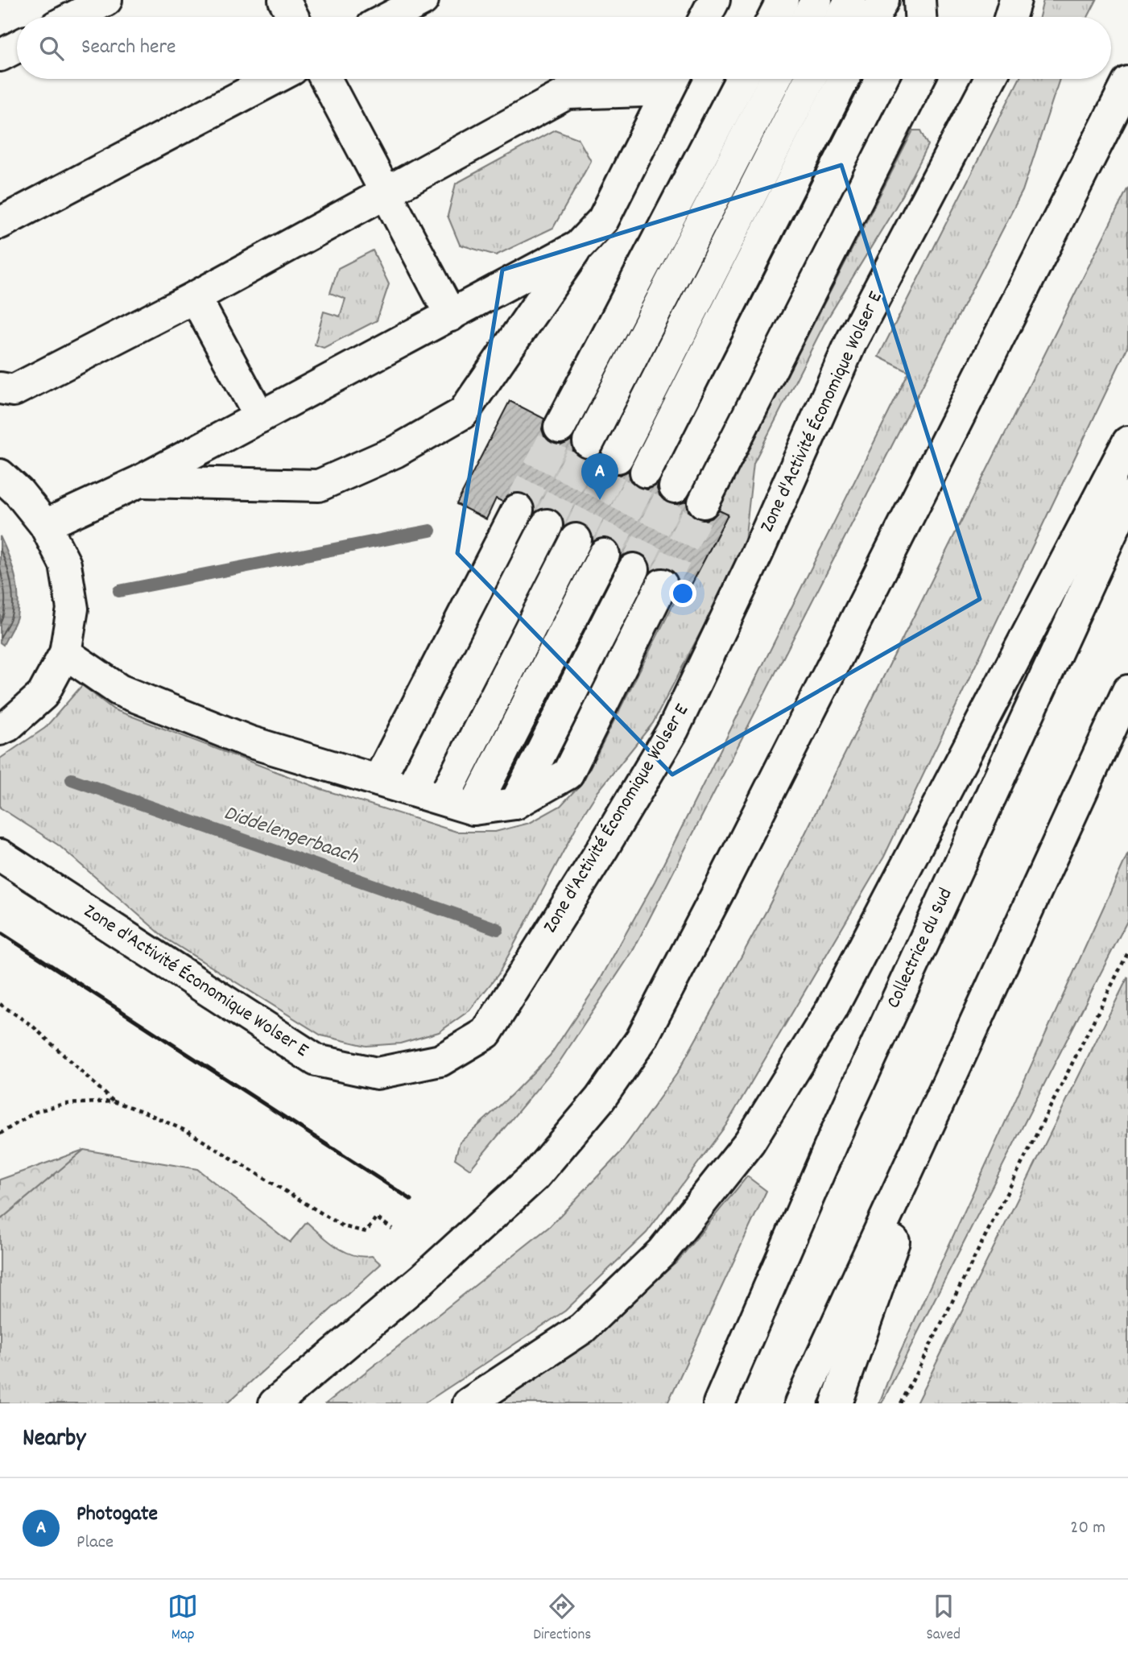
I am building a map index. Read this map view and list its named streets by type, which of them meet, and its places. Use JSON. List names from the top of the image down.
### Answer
{
  "streets": {
    "main road": ["Zone d'Activité Économique Wolser E", "Collectrice du Sud"]
  },
  "water": ["Diddelengerbaach"],
  "page": {
    "search": "Search here",
    "pins": "A",
    "heading": "Nearby",
    "list": [
      {
        "mark": "A",
        "name": "Photogate",
        "note": "Place",
        "value": "20 m"
      }
    ],
    "nav": ["Map", "Directions", "Saved"]
  }
}
